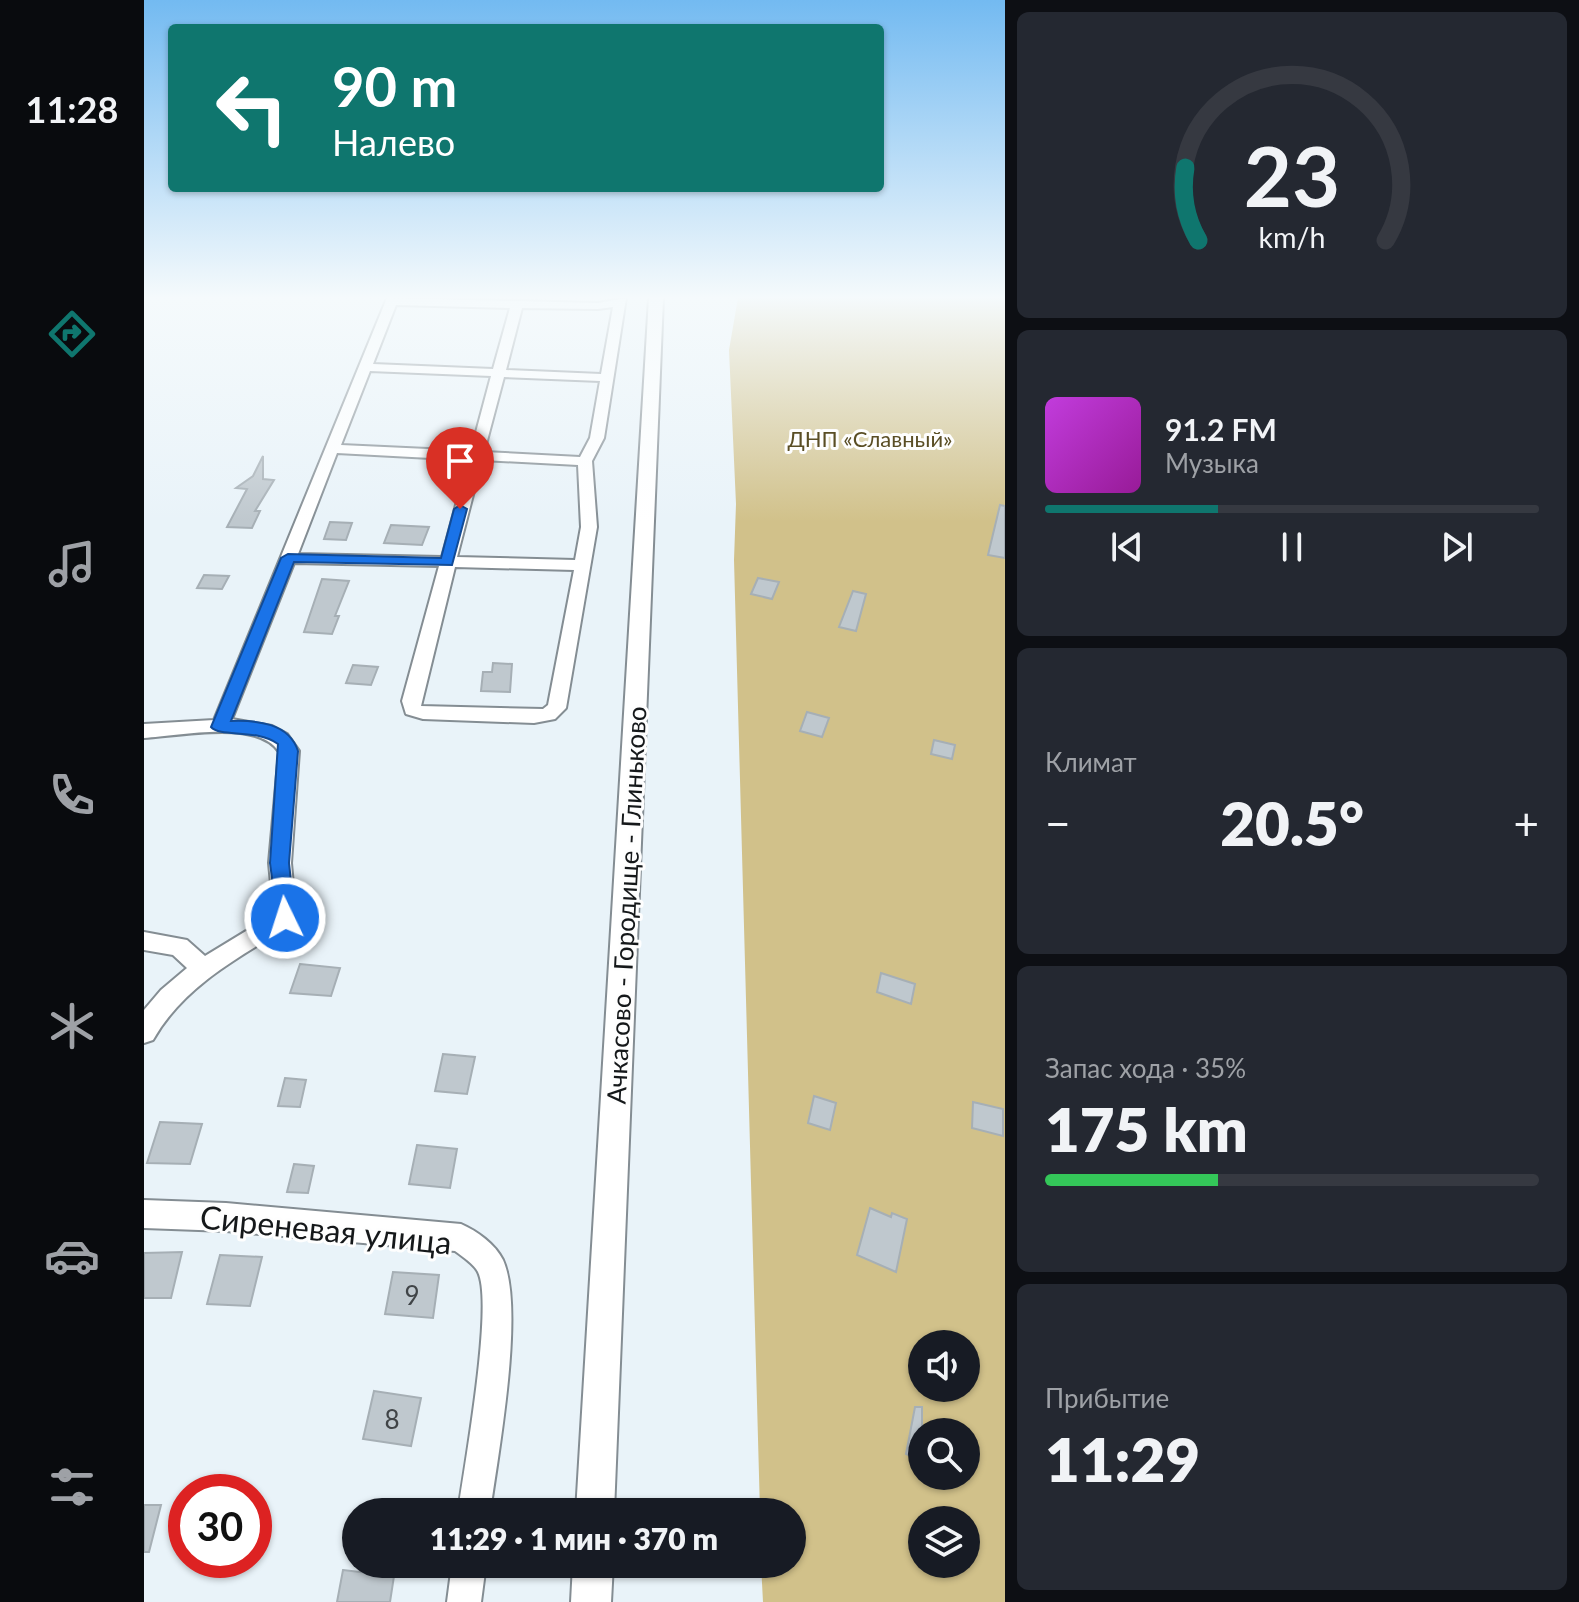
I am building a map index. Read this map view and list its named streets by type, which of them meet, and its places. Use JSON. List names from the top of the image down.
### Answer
{
  "streets": {
    "street": ["Ачкасово - Городище - Глиньково", "Сиреневая улица"]
  },
  "parks": ["ДНП «Славный»"],
  "house_numbers": ["9", "8"],
  "page": {
    "tabs": "11:28",
    "turn": ["90 m", "Налево"],
    "song": ["91.2 FM", "Музыка"],
    "tile": [
      "Климат",
      ["Запас хода · 35%", "175 km"],
      ["Прибытие", "11:29"]
    ],
    "heat": ["−", "20.5°", "+"],
    "limit": "30",
    "trip": "11:29 · 1 мин · 370 m",
    "gauge": ["23", "km/h"]
  }
}
